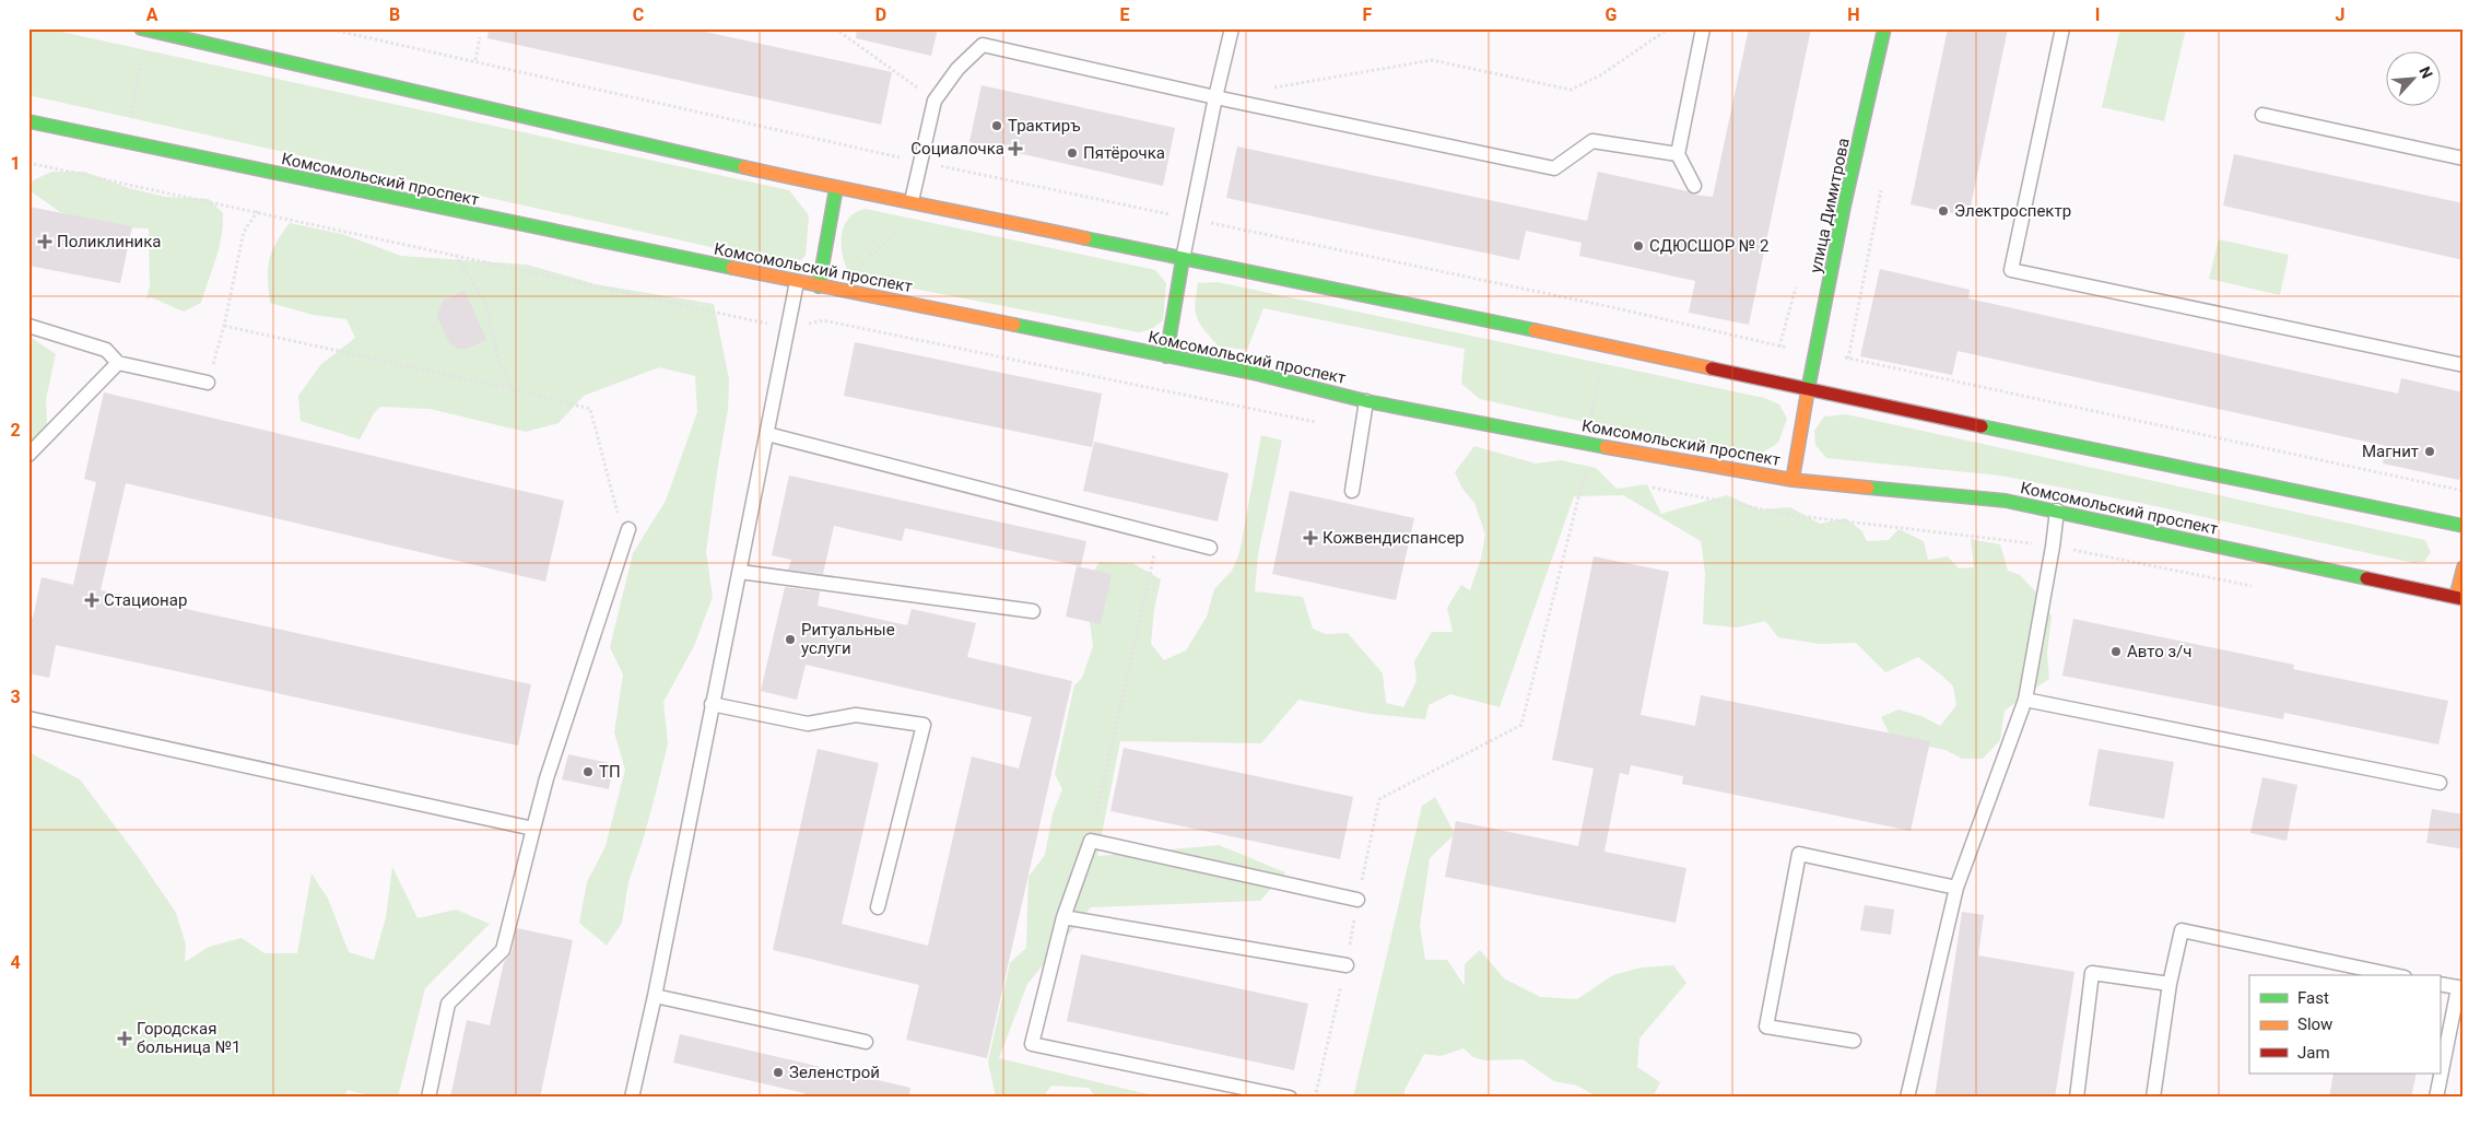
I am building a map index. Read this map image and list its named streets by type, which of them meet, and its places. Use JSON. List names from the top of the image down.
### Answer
{
  "streets": {
    "main road": ["Комсомольский проспект", "улица Димитрова"]
  },
  "crossings": [
    ["Комсомольский проспект", "улица Димитрова"]
  ],
  "places": {
    "other": [
      "Трактиръ",
      "Пятёрочка",
      "Электроспектр",
      "СДЮСШОР № 2",
      "Магнит",
      "Ритуальные услуги",
      "Авто з/ч",
      "ТП",
      "Зеленстрой"
    ],
    "health": [
      "Социалочка",
      "Поликлиника",
      "Кожвендиспансер",
      "Стационар",
      "Городская больница №1"
    ]
  },
  "legend": ["Fast", "Slow", "Jam"],
  "north": "top right",
  "grid": {
    "columns": [
      "A",
      "B",
      "C",
      "D",
      "E",
      "F",
      "G",
      "H",
      "I",
      "J"
    ],
    "rows": [
      "1",
      "2",
      "3",
      "4"
    ]
  }
}
